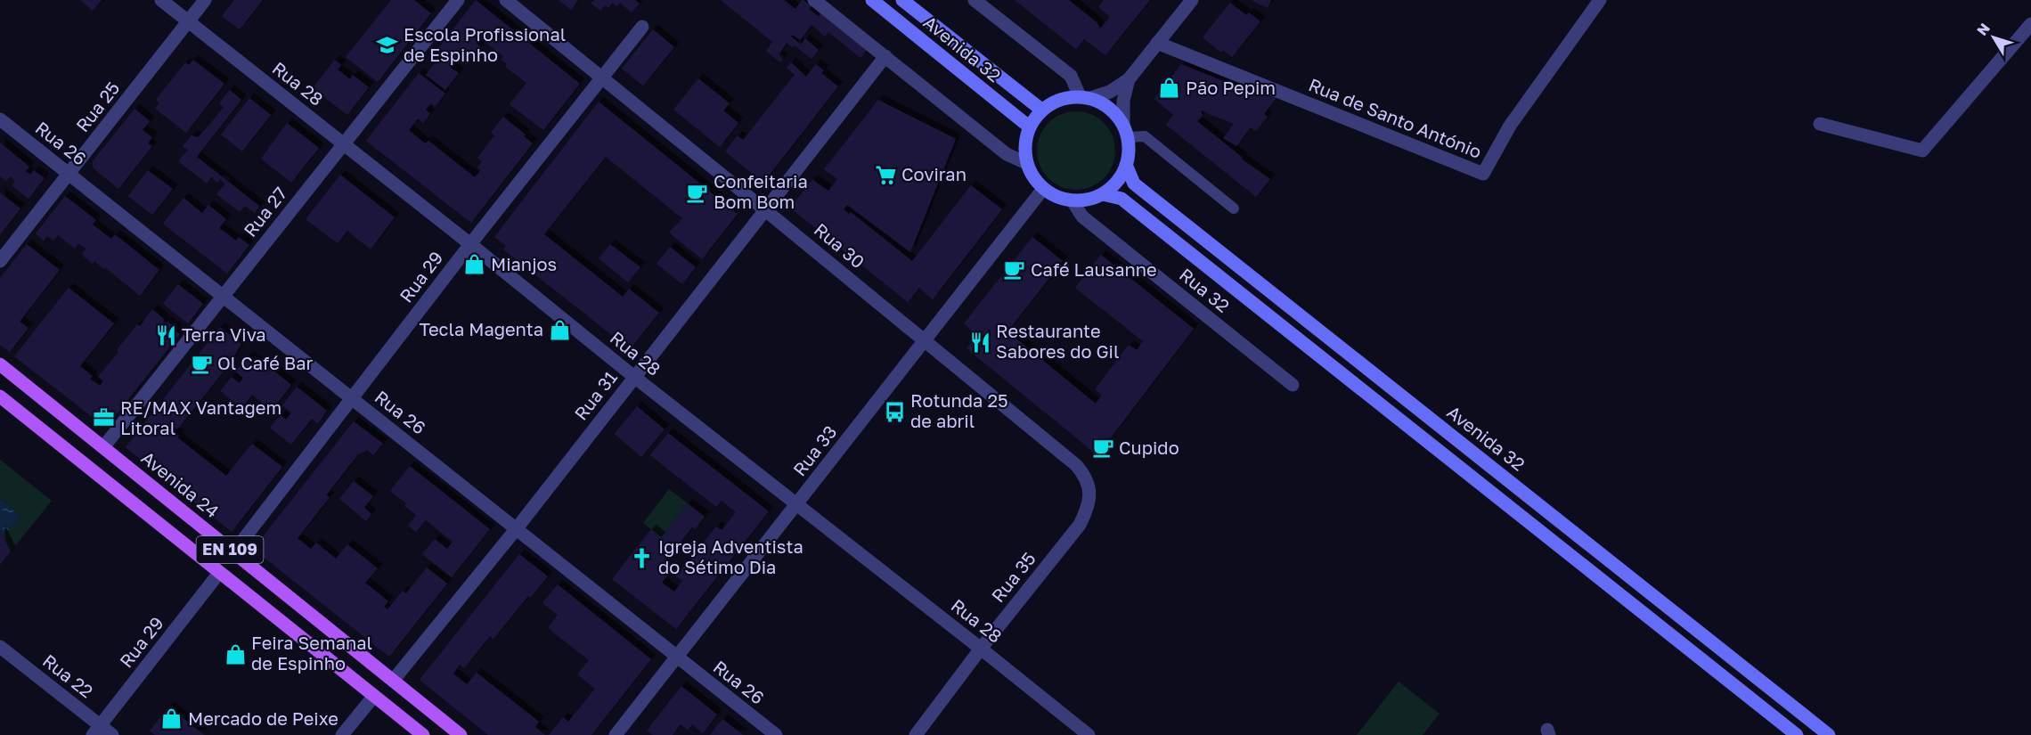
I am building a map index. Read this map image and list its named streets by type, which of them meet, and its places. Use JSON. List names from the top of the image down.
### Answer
{
  "streets": {
    "main road": ["Avenida 32", "Avenida 24", "EN 109"],
    "street": [
      "Rua 28",
      "Rua 25",
      "Rua de Santo António",
      "Rua 26",
      "Rua 27",
      "Rua 30",
      "Rua 29",
      "Rua 32",
      "Rua 31",
      "Rua 33",
      "Rua 35",
      "Rua 22"
    ]
  },
  "crossings": [
    ["Avenida 32", "Rua 32"],
    ["Avenida 32", "Rua 33"],
    ["Rua 28", "Rua 25"],
    ["Rua 28", "Rua 27"],
    ["Rua 28", "Rua 29"],
    ["Rua 28", "Rua 31"],
    ["Rua 28", "Rua 33"],
    ["Rua 28", "Rua 35"],
    ["Rua 25", "Rua 26"],
    ["Rua 26", "Rua 27"],
    ["Rua 26", "Rua 29"],
    ["Rua 26", "Rua 31"],
    ["Rua 26", "Rua 33"],
    ["Rua 27", "Avenida 24"],
    ["Rua 30", "Rua 29"],
    ["Rua 30", "Rua 31"],
    ["Rua 30", "Rua 33"],
    ["Rua 30", "Rua 35"],
    ["Rua 29", "Avenida 24"],
    ["Rua 29", "EN 109"],
    ["Rua 29", "Rua 22"],
    ["Rua 32", "Rua 33"],
    ["Rua 31", "Avenida 24"]
  ],
  "places": {
    "school or university": ["Escola Profissional de Espinho"],
    "shop": [
      "Pão Pepim",
      "Mianjos",
      "Tecla Magenta",
      "Feira Semanal de Espinho",
      "Mercado de Peixe"
    ],
    "supermarket": ["Coviran"],
    "cafe": [
      "Confeitaria Bom Bom",
      "Café Lausanne",
      "Ol Café Bar",
      "Cupido"
    ],
    "restaurant": ["Terra Viva", "Restaurante Sabores do Gil"],
    "bus stop": ["Rotunda 25 de abril"],
    "office": ["RE/MAX Vantagem Litoral"],
    "church": ["Igreja Adventista do Sétimo Dia"]
  },
  "north": "top left"
}
